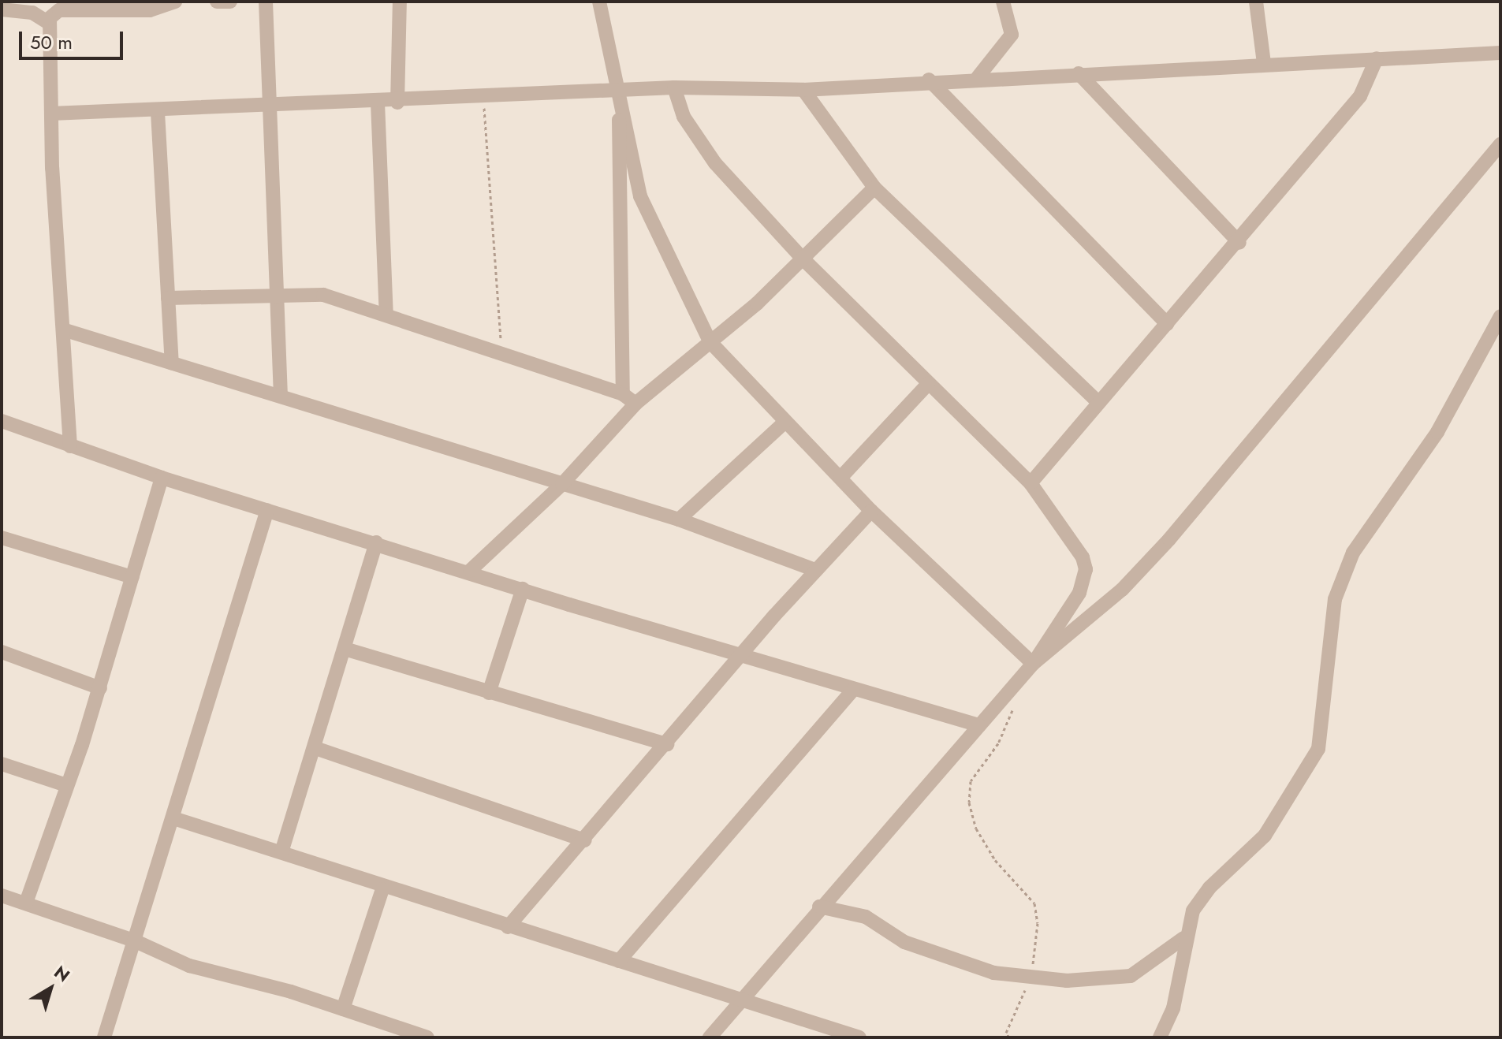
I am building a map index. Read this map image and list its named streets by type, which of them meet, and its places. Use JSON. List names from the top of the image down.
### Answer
{
  "scale_bar": "50 m",
  "north": "top right"
}
